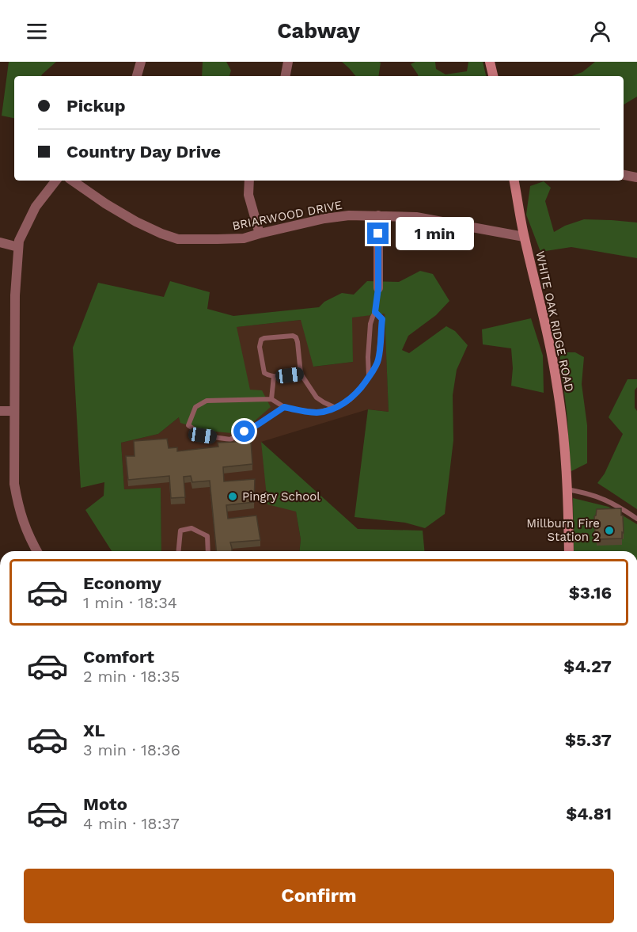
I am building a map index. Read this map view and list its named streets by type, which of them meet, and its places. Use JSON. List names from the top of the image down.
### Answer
{
  "streets": {
    "street": ["BRIARWOOD DRIVE", "WHITE OAK RIDGE ROAD"]
  },
  "crossings": [
    ["BRIARWOOD DRIVE", "WHITE OAK RIDGE ROAD"]
  ],
  "places": ["Pingry School", "Millburn Fire Station 2"],
  "page": {
    "header": "Cabway",
    "banner": ["Pickup", "Country Day Drive"],
    "bubble": "1 min",
    "list": [
      {
        "name": "Economy",
        "note": "1 min · 18:34",
        "value": "$3.16"
      },
      {
        "name": "Comfort",
        "note": "2 min · 18:35",
        "value": "$4.27"
      },
      {
        "name": "XL",
        "note": "3 min · 18:36",
        "value": "$5.37"
      },
      {
        "name": "Moto",
        "note": "4 min · 18:37",
        "value": "$4.81"
      }
    ],
    "buttons": "Confirm"
  }
}
